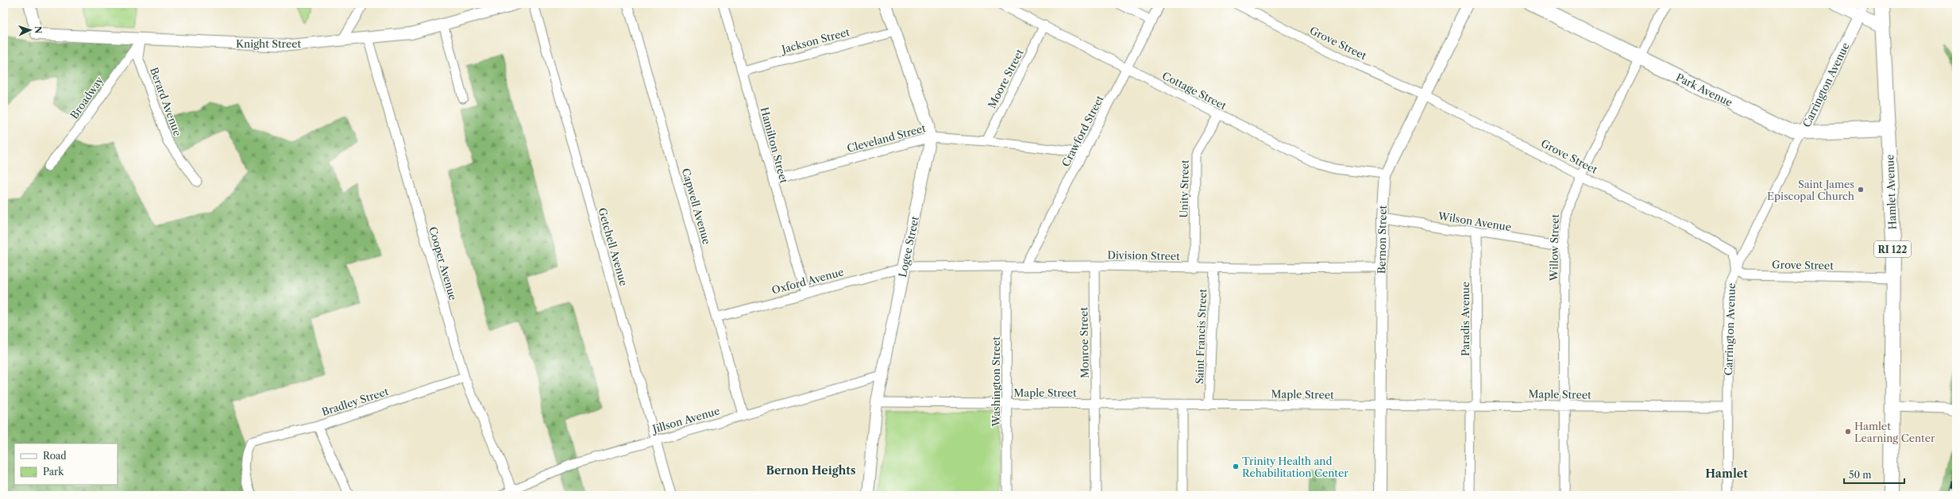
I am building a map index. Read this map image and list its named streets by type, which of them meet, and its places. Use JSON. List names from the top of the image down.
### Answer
{
  "streets": {
    "main road": ["Park Avenue", "Hamlet Avenue", "RI 122"],
    "street": [
      "Jackson Street",
      "Grove Street",
      "Knight Street",
      "Moore Street",
      "Carrington Avenue",
      "Cottage Street",
      "Broadway",
      "Berard Avenue",
      "Crawford Street",
      "Cleveland Street",
      "Hamilton Street",
      "Unity Street",
      "Capwell Avenue",
      "Wilson Avenue",
      "Bernon Street",
      "Getchell Avenue",
      "Logee Street",
      "Willow Street",
      "Division Street",
      "Cooper Avenue",
      "Oxford Avenue",
      "Paradis Avenue",
      "Saint Francis Street",
      "Monroe Street",
      "Washington Street",
      "Maple Street",
      "Bradley Street",
      "Jillson Avenue"
    ]
  },
  "crossings": [
    ["Jackson Street", "Hamilton Street"],
    ["Jackson Street", "Logee Street"],
    ["Grove Street", "Carrington Avenue"],
    ["Grove Street", "Hamlet Avenue"],
    ["Grove Street", "Bernon Street"],
    ["Grove Street", "Willow Street"],
    ["Knight Street", "Broadway"],
    ["Knight Street", "Berard Avenue"],
    ["Knight Street", "Cooper Avenue"],
    ["Moore Street", "Cottage Street"],
    ["Moore Street", "Cleveland Street"],
    ["Carrington Avenue", "Park Avenue"],
    ["Carrington Avenue", "Maple Street"],
    ["Park Avenue", "Hamlet Avenue"],
    ["Park Avenue", "Willow Street"],
    ["Cottage Street", "Crawford Street"],
    ["Cottage Street", "Unity Street"],
    ["Cottage Street", "Bernon Street"],
    ["Broadway", "Berard Avenue"],
    ["Crawford Street", "Cleveland Street"],
    ["Crawford Street", "Division Street"],
    ["Cleveland Street", "Hamilton Street"],
    ["Cleveland Street", "Logee Street"],
    ["Hamilton Street", "Oxford Avenue"],
    ["Unity Street", "Division Street"],
    ["Capwell Avenue", "Oxford Avenue"],
    ["Capwell Avenue", "Jillson Avenue"],
    ["Wilson Avenue", "Bernon Street"],
    ["Wilson Avenue", "Willow Street"],
    ["Wilson Avenue", "Paradis Avenue"],
    ["Bernon Street", "Division Street"],
    ["Bernon Street", "Maple Street"],
    ["Getchell Avenue", "Jillson Avenue"],
    ["Logee Street", "Division Street"],
    ["Logee Street", "Oxford Avenue"],
    ["Logee Street", "Maple Street"],
    ["Logee Street", "Jillson Avenue"],
    ["Willow Street", "Maple Street"],
    ["Division Street", "Oxford Avenue"],
    ["Division Street", "Saint Francis Street"],
    ["Division Street", "Monroe Street"],
    ["Division Street", "Washington Street"],
    ["Cooper Avenue", "Bradley Street"],
    ["Cooper Avenue", "Jillson Avenue"],
    ["Paradis Avenue", "Maple Street"],
    ["Saint Francis Street", "Maple Street"],
    ["Monroe Street", "Maple Street"],
    ["Washington Street", "Maple Street"]
  ],
  "districts": ["Bernon Heights", "Hamlet"],
  "places": ["Saint James Episcopal Church", "Hamlet Learning Center", "Trinity Health and Rehabilitation Center"],
  "legend": ["Road", "Park"],
  "scale_bar": "50 m",
  "north": "right"
}
